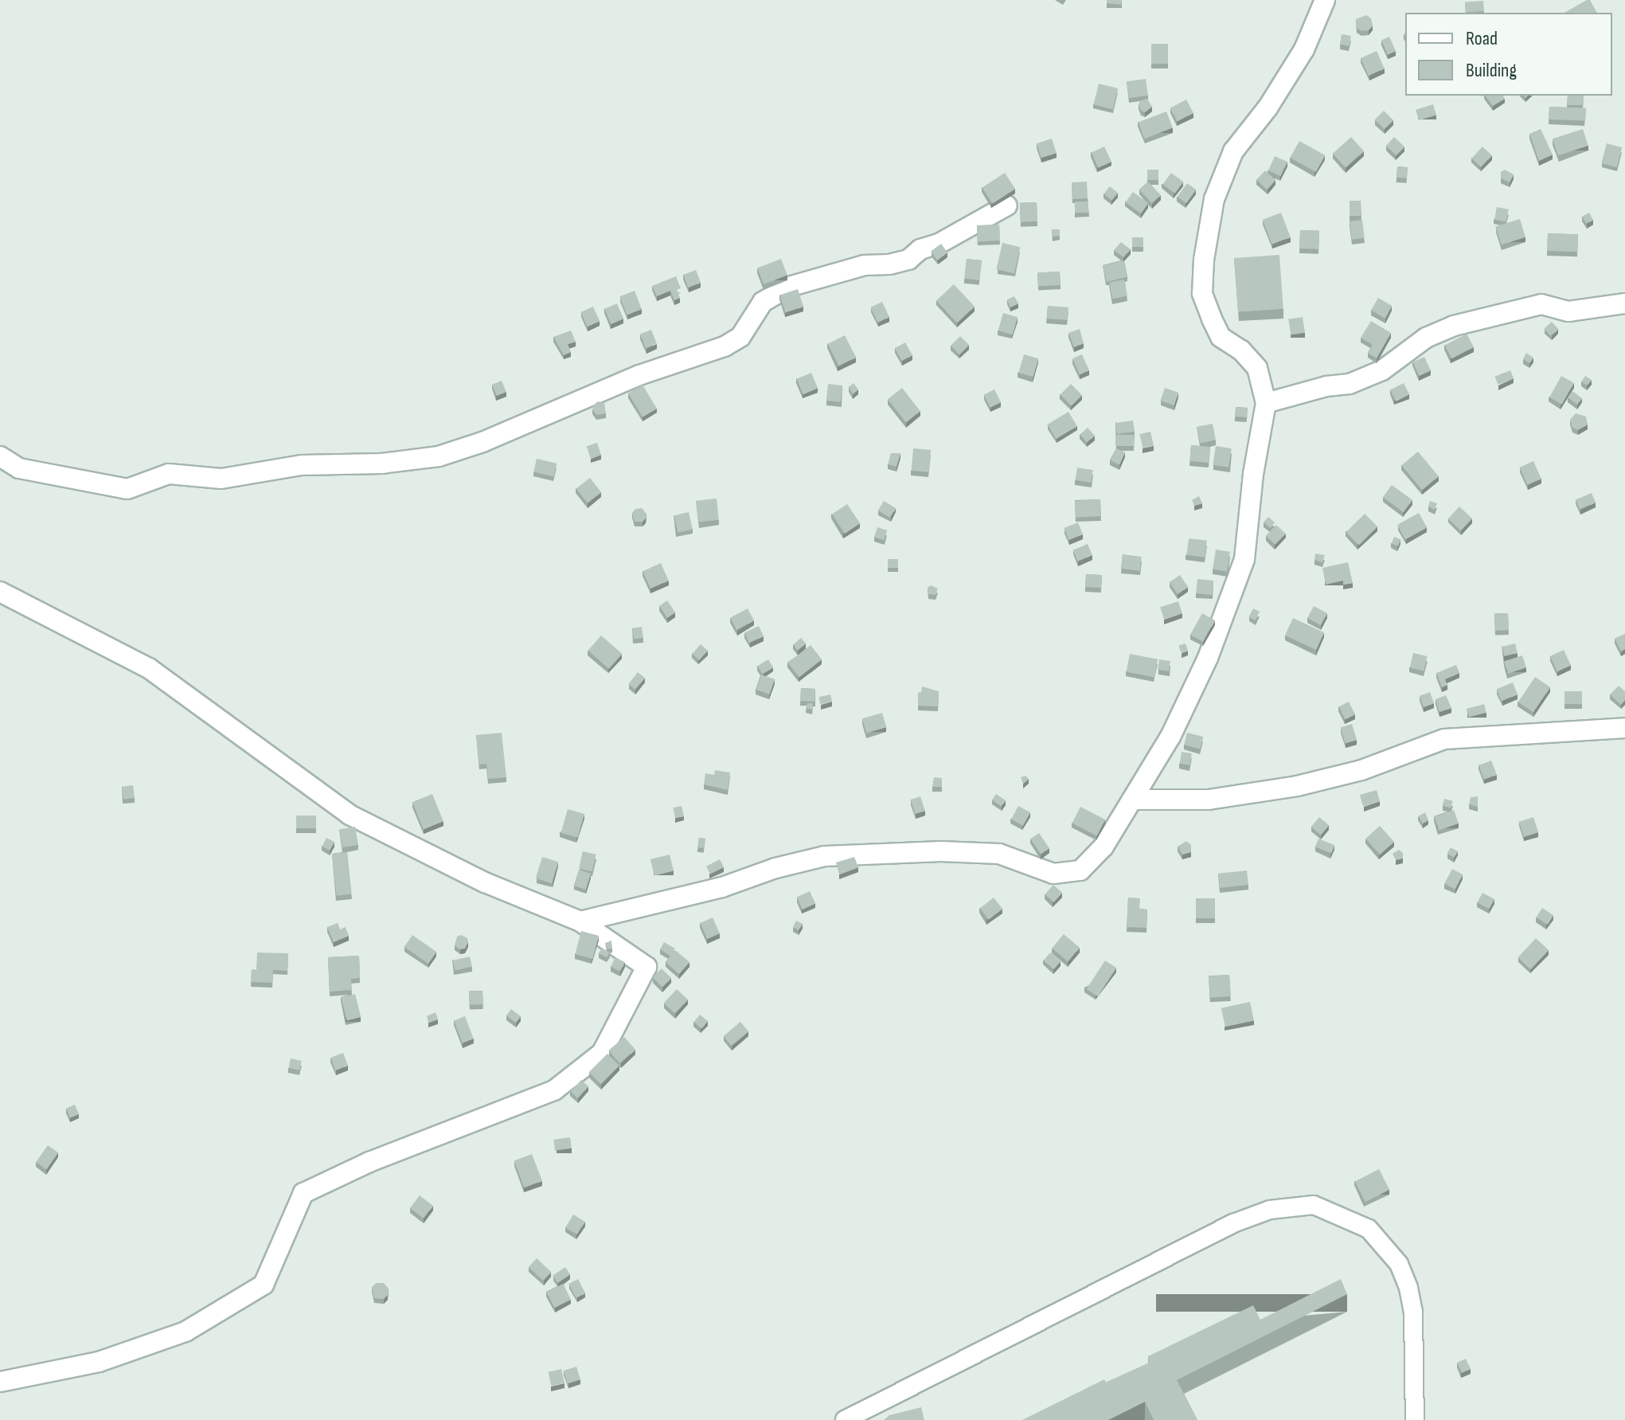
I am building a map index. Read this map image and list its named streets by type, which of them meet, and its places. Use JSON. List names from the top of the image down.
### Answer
{
  "legend": ["Road", "Building"]
}
